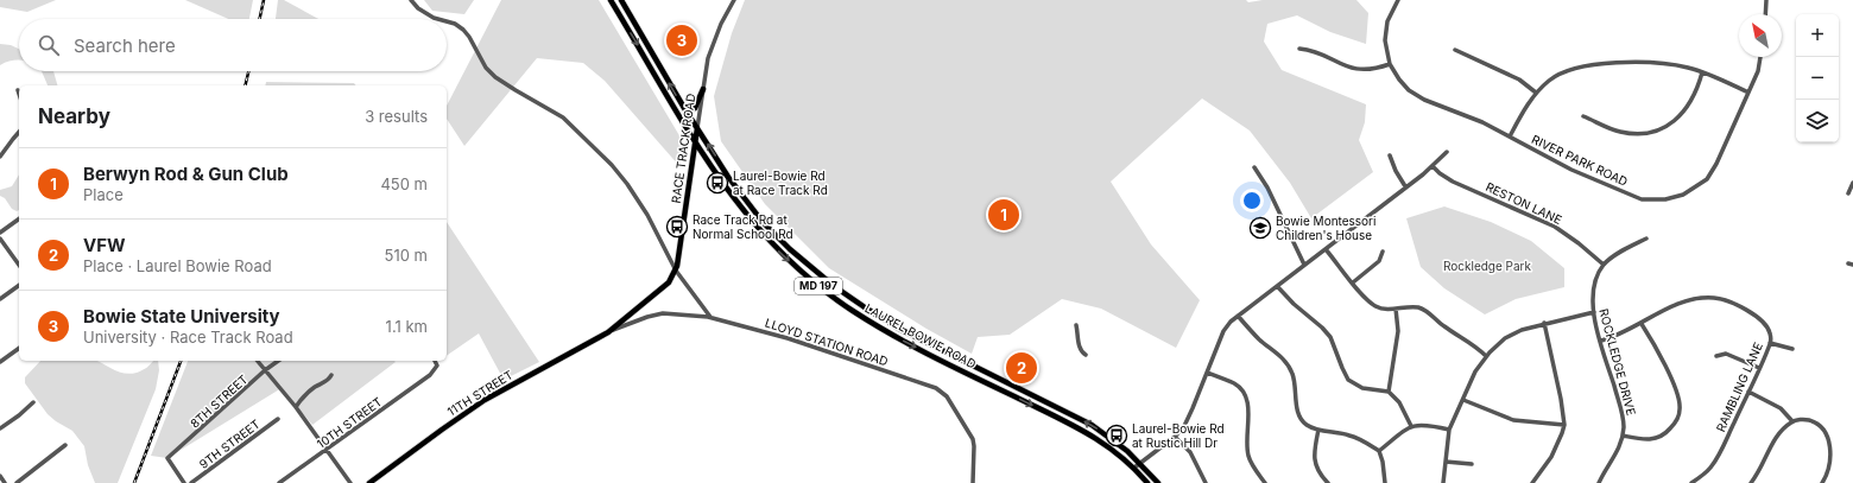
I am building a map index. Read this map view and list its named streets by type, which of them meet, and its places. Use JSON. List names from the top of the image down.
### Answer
{
  "streets": {
    "main road": [
      "RACE TRACK ROAD",
      "MD 197",
      "LAUREL BOWIE ROAD",
      "11TH STREET"
    ],
    "street": [
      "RIVER PARK ROAD",
      "RESTON LANE",
      "LLOYD STATION ROAD",
      "ROCKLEDGE DRIVE",
      "RAMBLING LANE",
      "8TH STREET",
      "10TH STREET",
      "9TH STREET"
    ]
  },
  "crossings": [
    ["RACE TRACK ROAD", "LAUREL BOWIE ROAD"],
    ["RESTON LANE", "ROCKLEDGE DRIVE"],
    ["LLOYD STATION ROAD", "11TH STREET"],
    ["ROCKLEDGE DRIVE", "RAMBLING LANE"]
  ],
  "parks": ["Rockledge Park"],
  "places": {
    "bus stop": ["Laurel-Bowie Rd at Race Track Rd", "Race Track Rd at Normal School Rd", "Laurel-Bowie Rd at Rustic Hill Dr"],
    "school or university": ["Bowie Montessori Children's House"]
  },
  "north": "top left",
  "page": {
    "map_buttons": ["+", "−"],
    "search": "Search here",
    "pins": ["3", "1", "2"],
    "heading": ["Nearby", "3 results"],
    "list": [
      {
        "mark": "1",
        "name": "Berwyn Rod & Gun Club",
        "note": "Place",
        "value": "450 m"
      },
      {
        "mark": "2",
        "name": "VFW",
        "note": "Place · Laurel Bowie Road",
        "value": "510 m"
      },
      {
        "mark": "3",
        "name": "Bowie State University",
        "note": "University · Race Track Road",
        "value": "1.1 km"
      }
    ]
  }
}
